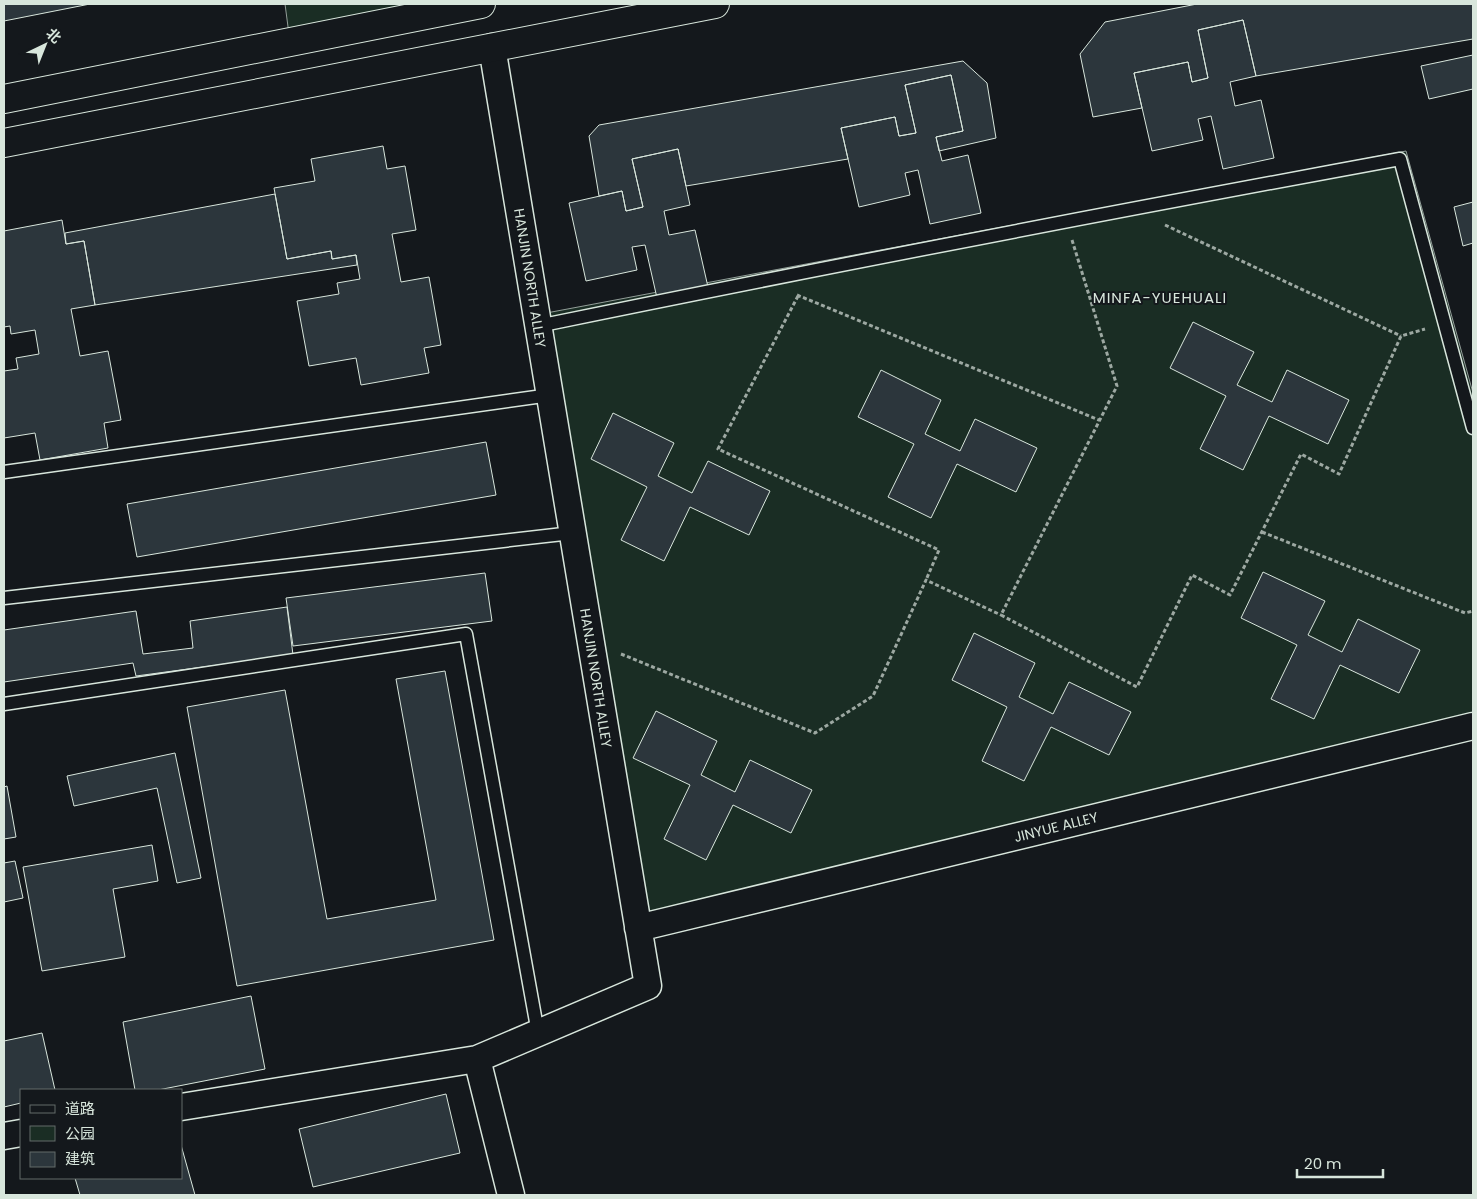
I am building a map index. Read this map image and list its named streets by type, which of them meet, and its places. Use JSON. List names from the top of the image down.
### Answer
{
  "streets": {
    "street": ["HANJIN NORTH ALLEY", "JINYUE ALLEY"]
  },
  "crossings": [
    ["HANJIN NORTH ALLEY", "JINYUE ALLEY"]
  ],
  "districts": ["MINFA-YUEHUALI"],
  "legend": ["道路", "公园", "建筑"],
  "scale_bar": "20 m",
  "north": "top right"
}
